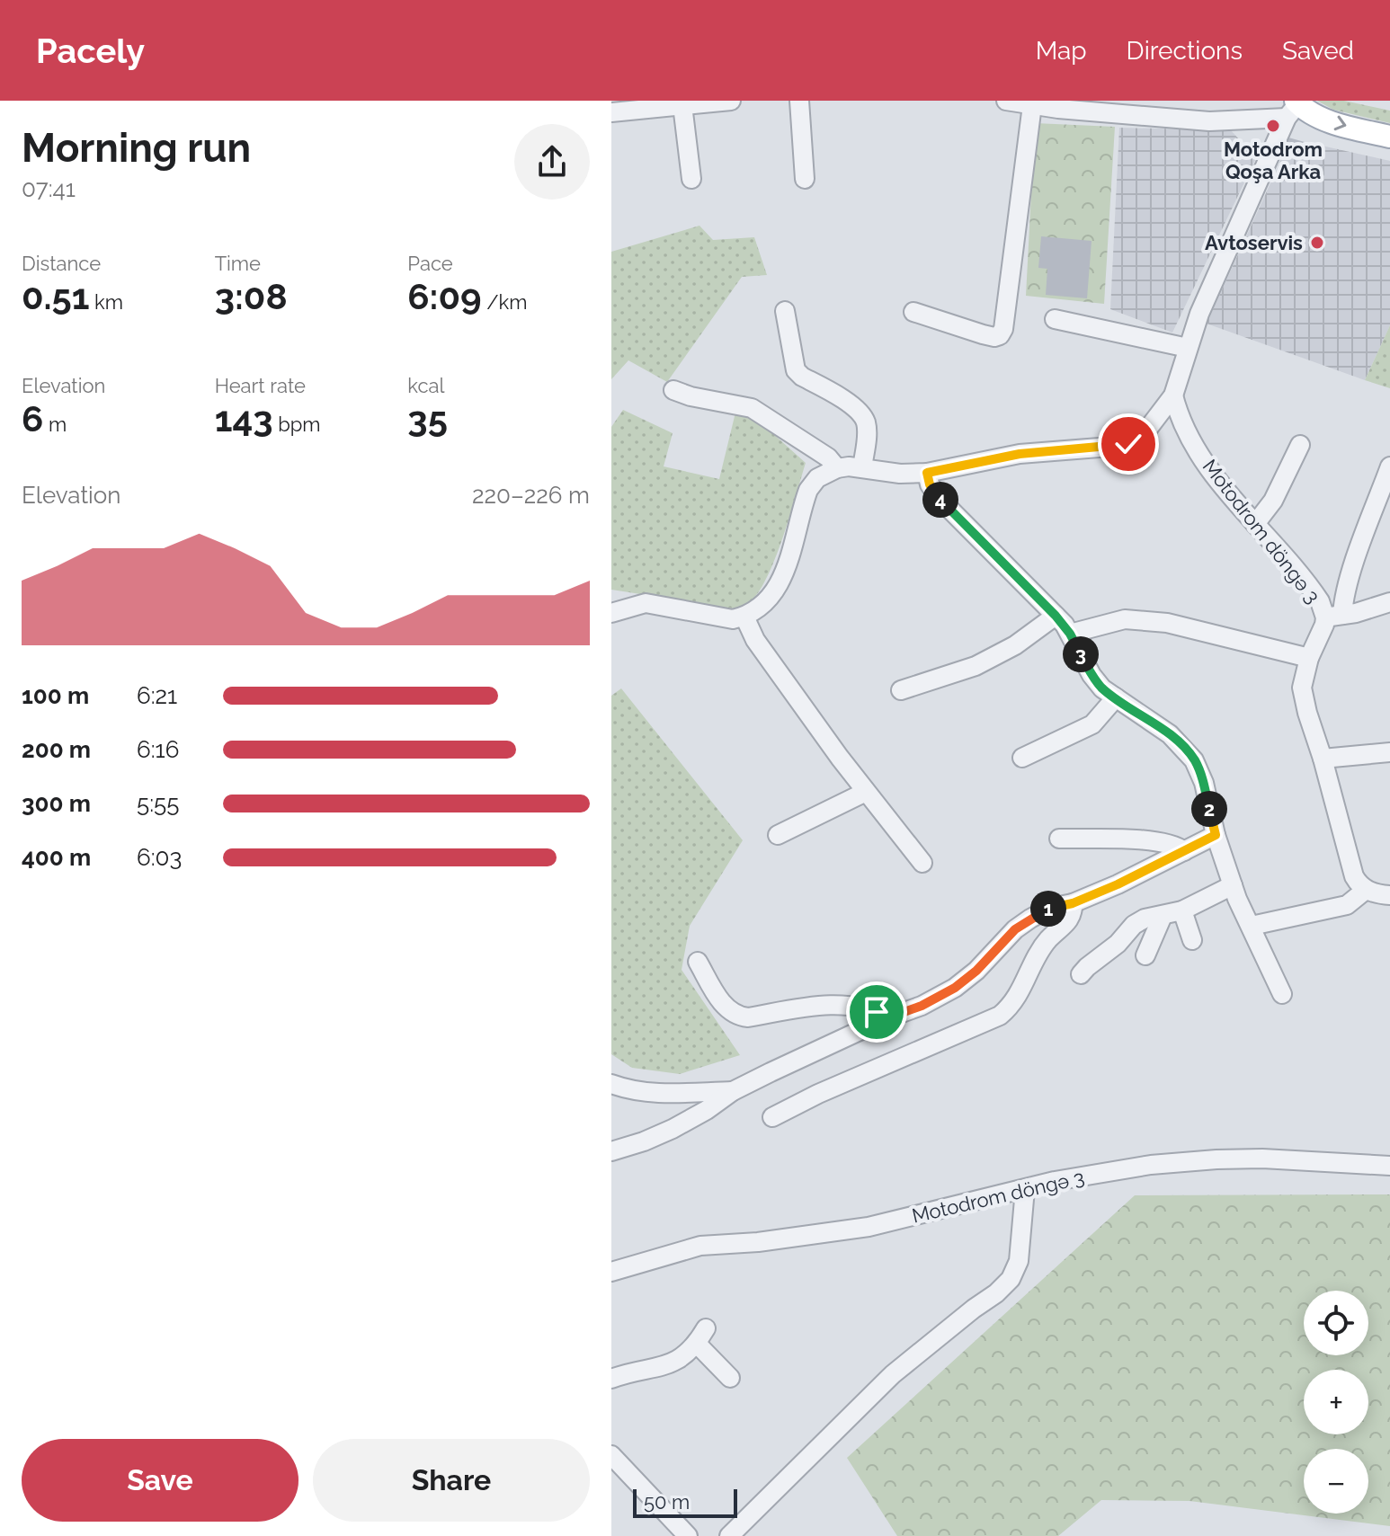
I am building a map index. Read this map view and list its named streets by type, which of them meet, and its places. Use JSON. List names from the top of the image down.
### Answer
{
  "streets": {
    "street": ["Motodrom döngə 3"]
  },
  "places": ["Motodrom Qoşa Arka", "Avtoservis"],
  "scale_bar": "50 m",
  "page": {
    "header": "Pacely",
    "nav": ["Map", "Directions", "Saved"],
    "heading": ["Morning run", "07:41"],
    "stats": [
      ["Distance", "0.51 km"],
      ["Time", "3:08"],
      ["Pace", "6:09 /km"],
      ["Elevation", "6 m"],
      ["Heart rate", "143 bpm"],
      ["kcal", "35"]
    ],
    "chart": ["Elevation", "220–226 m"],
    "pins": [
      "4",
      "3",
      "2",
      "1"
    ],
    "list": [
      {
        "name": "100 m",
        "note": "6:21"
      },
      {
        "name": "200 m",
        "note": "6:16"
      },
      {
        "name": "300 m",
        "note": "5:55"
      },
      {
        "name": "400 m",
        "note": "6:03"
      }
    ],
    "map_buttons": ["+", "−"],
    "buttons": ["Save", "Share"],
    "scale": "50 m"
  }
}
